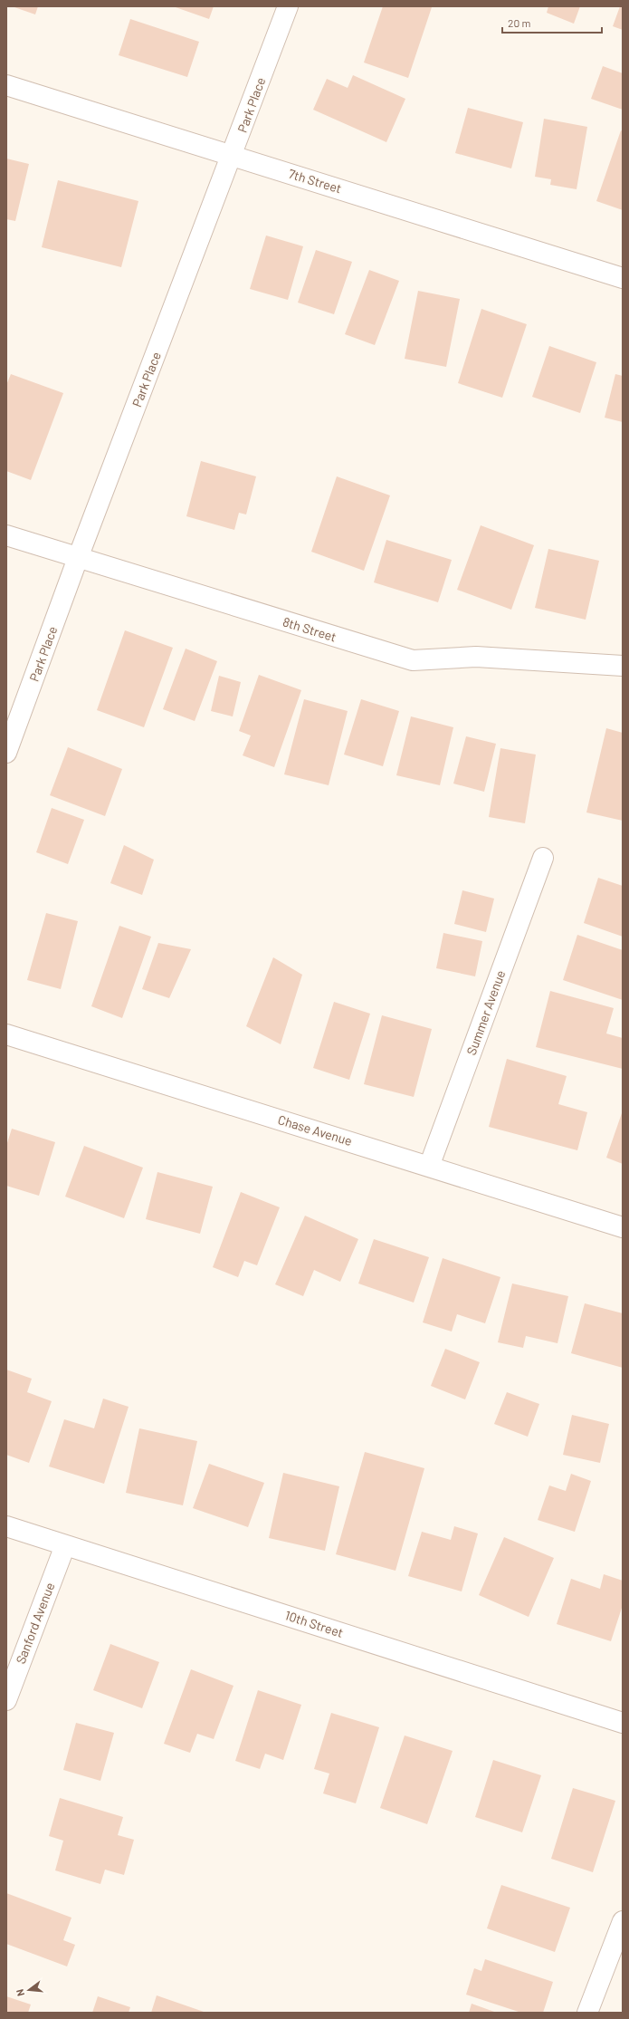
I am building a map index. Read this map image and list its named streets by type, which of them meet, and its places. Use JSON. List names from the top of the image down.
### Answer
{
  "streets": {
    "street": [
      "Park Place",
      "7th Street",
      "8th Street",
      "Summer Avenue",
      "Chase Avenue",
      "Sanford Avenue",
      "10th Street"
    ]
  },
  "crossings": [
    ["Park Place", "7th Street"],
    ["Park Place", "8th Street"],
    ["Summer Avenue", "Chase Avenue"],
    ["Sanford Avenue", "10th Street"]
  ],
  "scale_bar": "20 m",
  "north": "left"
}
